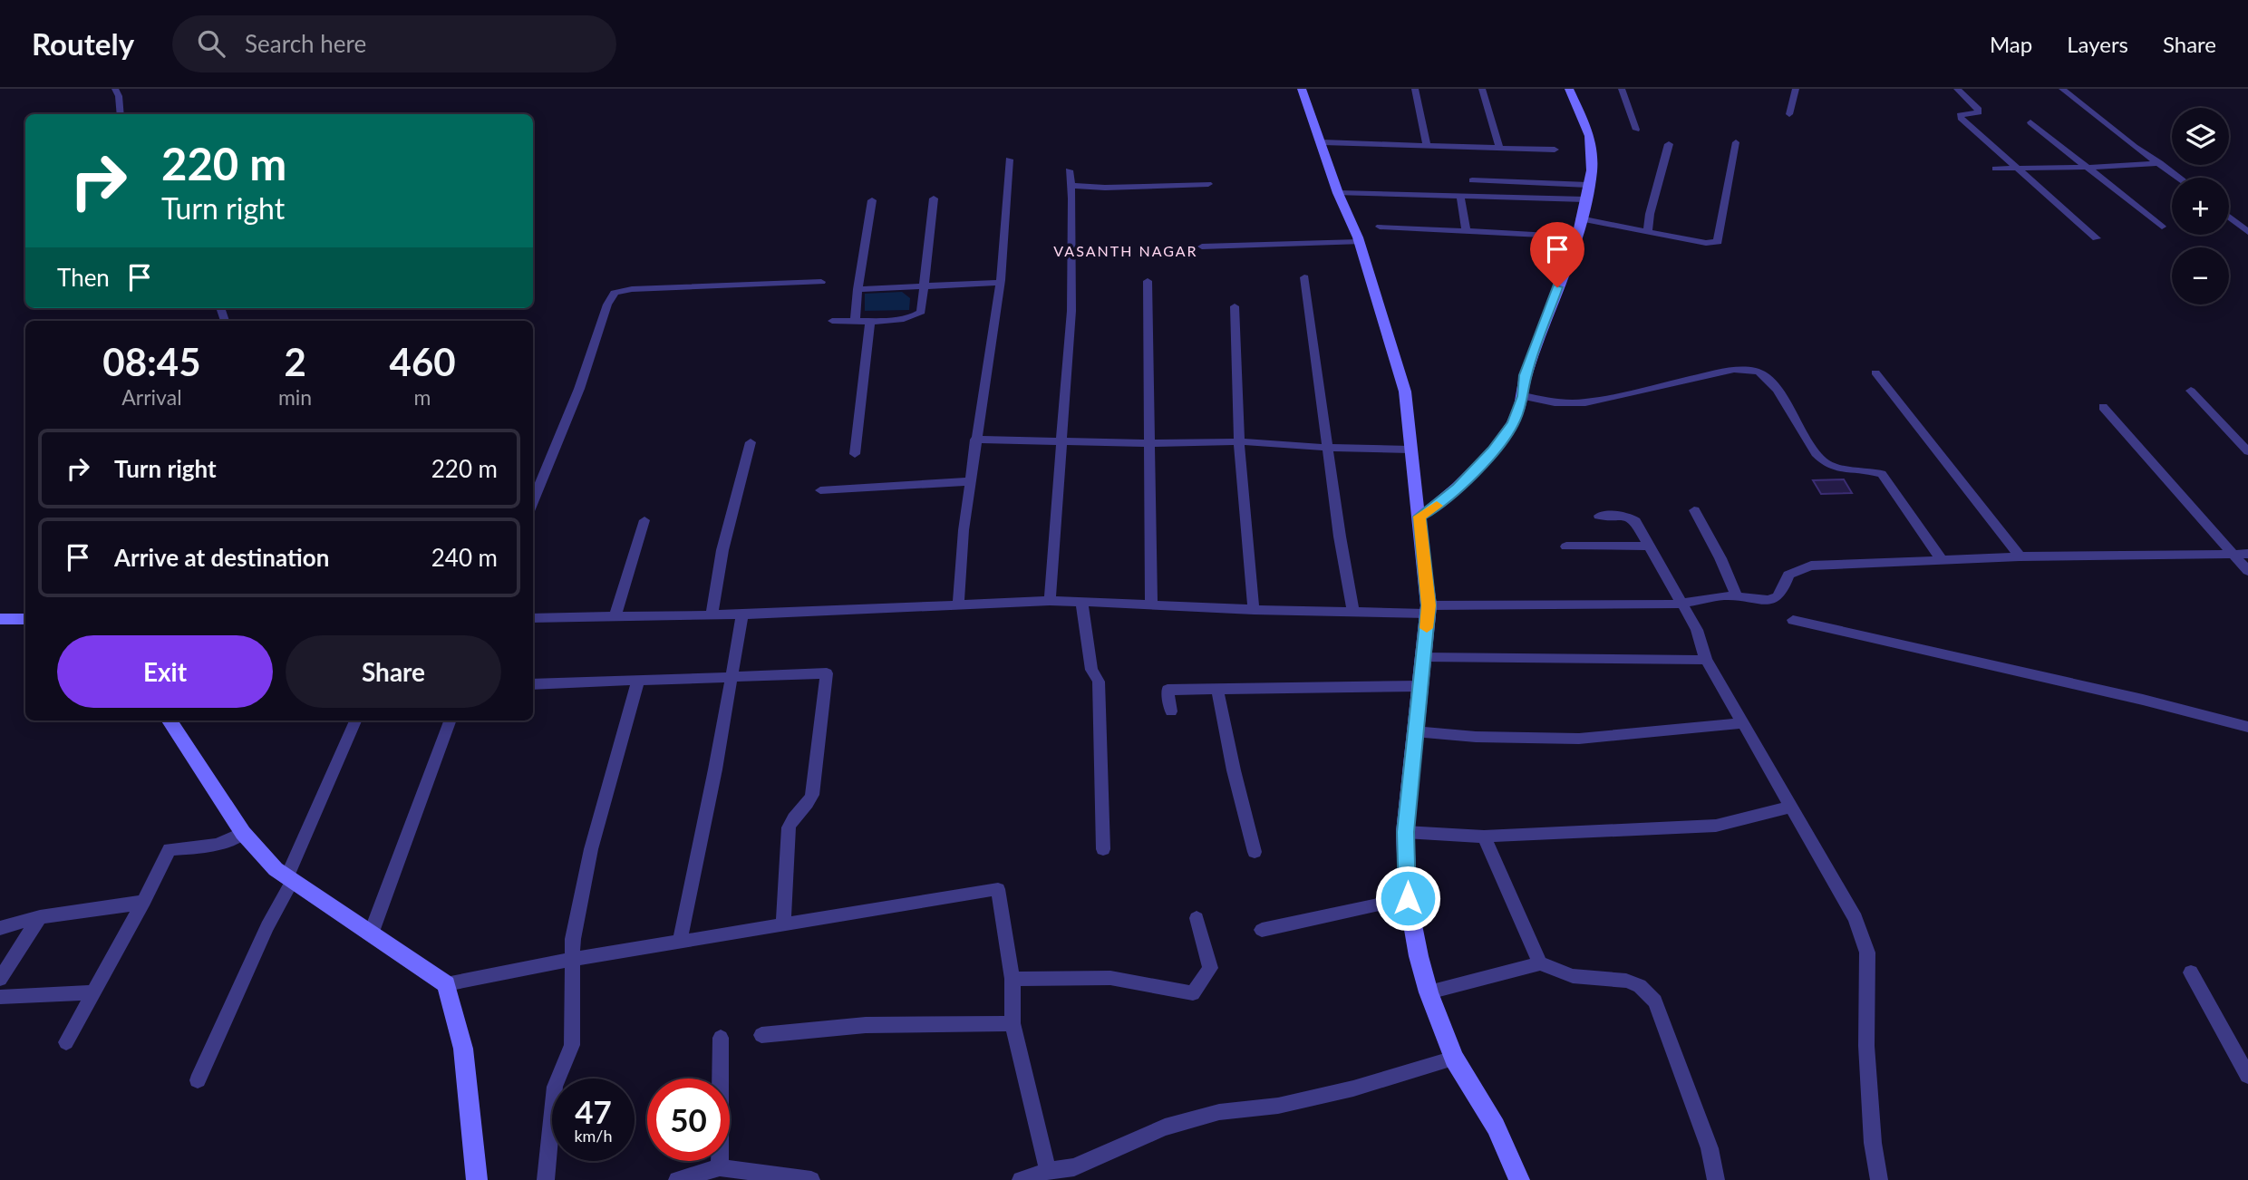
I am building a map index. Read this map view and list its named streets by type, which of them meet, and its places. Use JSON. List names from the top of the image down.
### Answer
{
  "districts": ["VASANTH NAGAR"],
  "page": {
    "header": "Routely",
    "search": "Search here",
    "nav": ["Map", "Layers", "Share"],
    "map_buttons": ["+", "−"],
    "turn": ["220 m", "Turn right"],
    "then": "Then",
    "eta": [
      "08:45",
      "Arrival",
      "2",
      "min",
      "460",
      "m"
    ],
    "list": [
      {
        "name": "Turn right",
        "value": "220 m"
      },
      {
        "name": "Arrive at destination",
        "value": "240 m"
      }
    ],
    "buttons": ["Exit", "Share"],
    "speed": "47 km/h",
    "limit": "50"
  }
}
